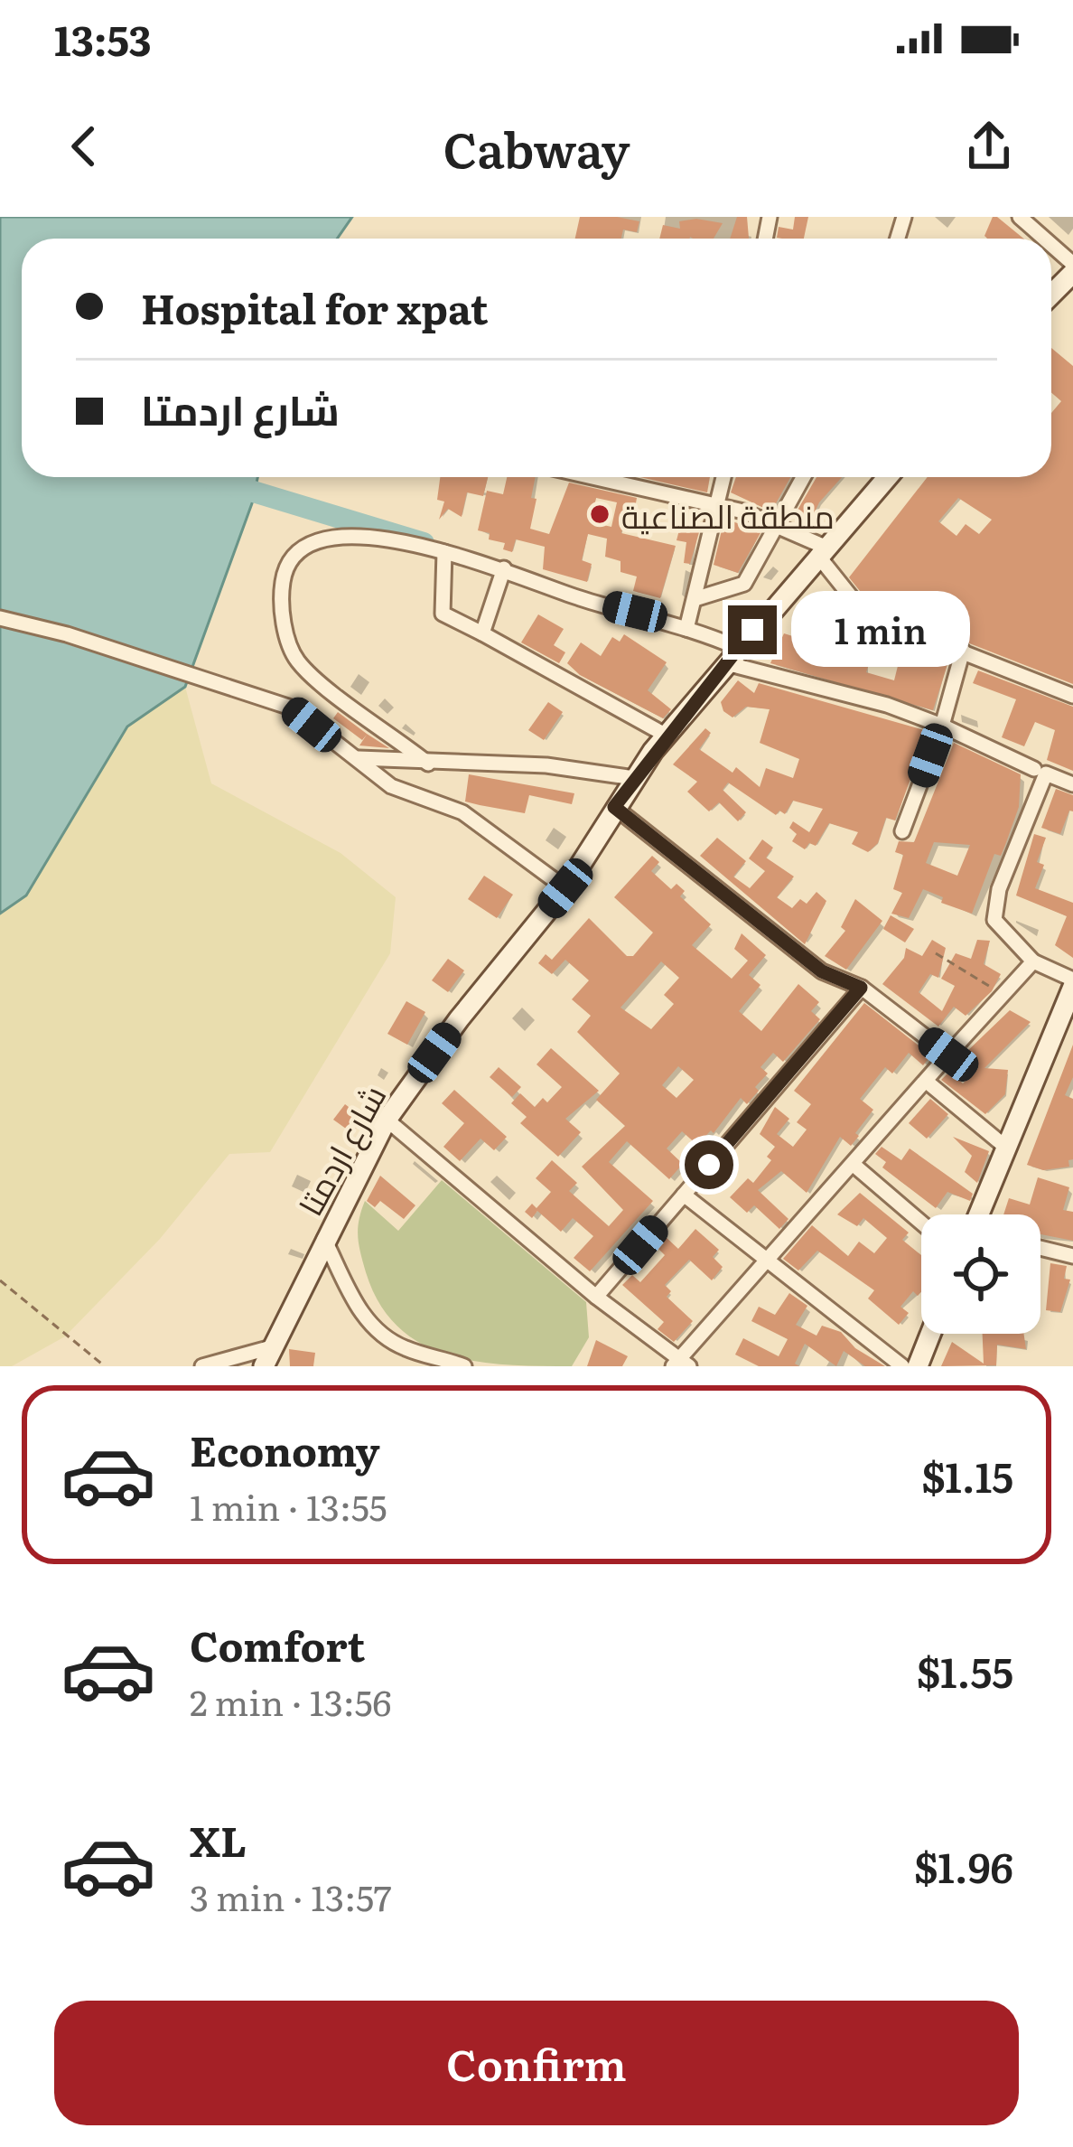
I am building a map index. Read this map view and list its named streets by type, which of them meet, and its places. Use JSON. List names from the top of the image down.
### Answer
{
  "streets": {
    "main road": ["شارع اردمتا"]
  },
  "places": ["منطقة الصناعية"],
  "page": {
    "status": "13:53",
    "header": "Cabway",
    "banner": ["Hospital for xpat", "شارع اردمتا"],
    "bubble": "1 min",
    "list": [
      {
        "name": "Economy",
        "note": "1 min · 13:55",
        "value": "$1.15"
      },
      {
        "name": "Comfort",
        "note": "2 min · 13:56",
        "value": "$1.55"
      },
      {
        "name": "XL",
        "note": "3 min · 13:57",
        "value": "$1.96"
      }
    ],
    "buttons": "Confirm"
  }
}
